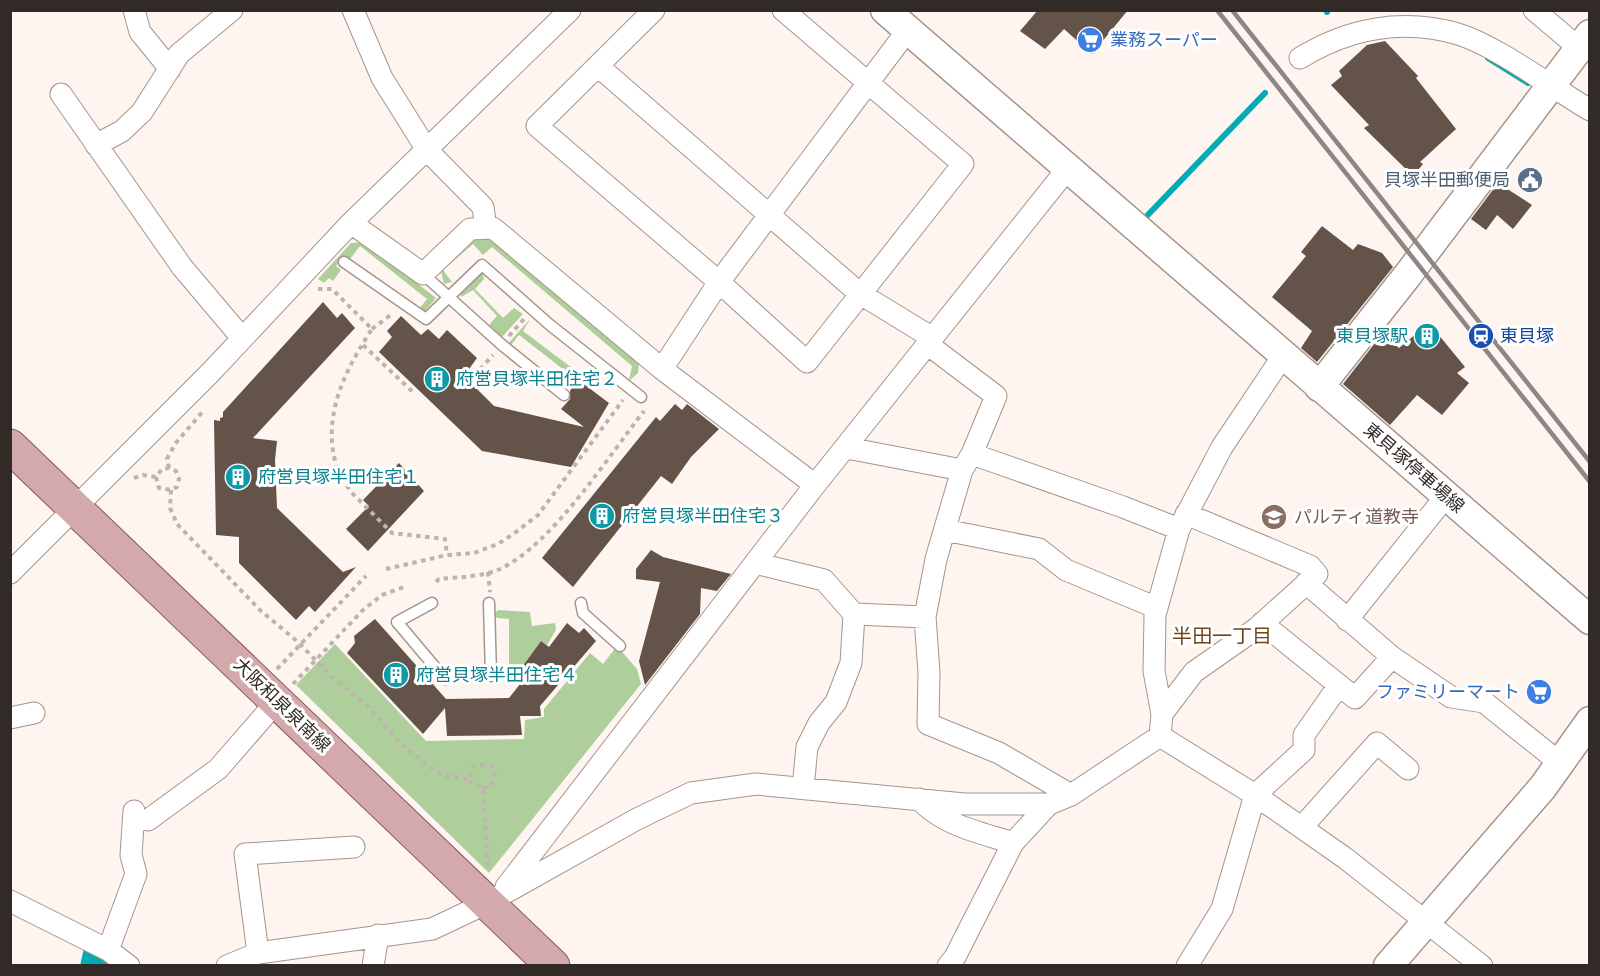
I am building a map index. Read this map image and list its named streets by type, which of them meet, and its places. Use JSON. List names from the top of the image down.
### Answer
{
  "streets": {
    "main road": ["大阪和泉泉南線"],
    "street": ["東貝塚停車場線"]
  },
  "districts": ["半田一丁目"],
  "places": {
    "supermarket": ["業務スーパー", "ファミリーマート"],
    "public building": ["貝塚半田郵便局"],
    "building": [
      "東貝塚駅",
      "府営貝塚半田住宅２",
      "府営貝塚半田住宅１",
      "府営貝塚半田住宅３",
      "府営貝塚半田住宅４"
    ],
    "station": ["東貝塚"],
    "school or university": ["パルティ道教寺"]
  }
}
